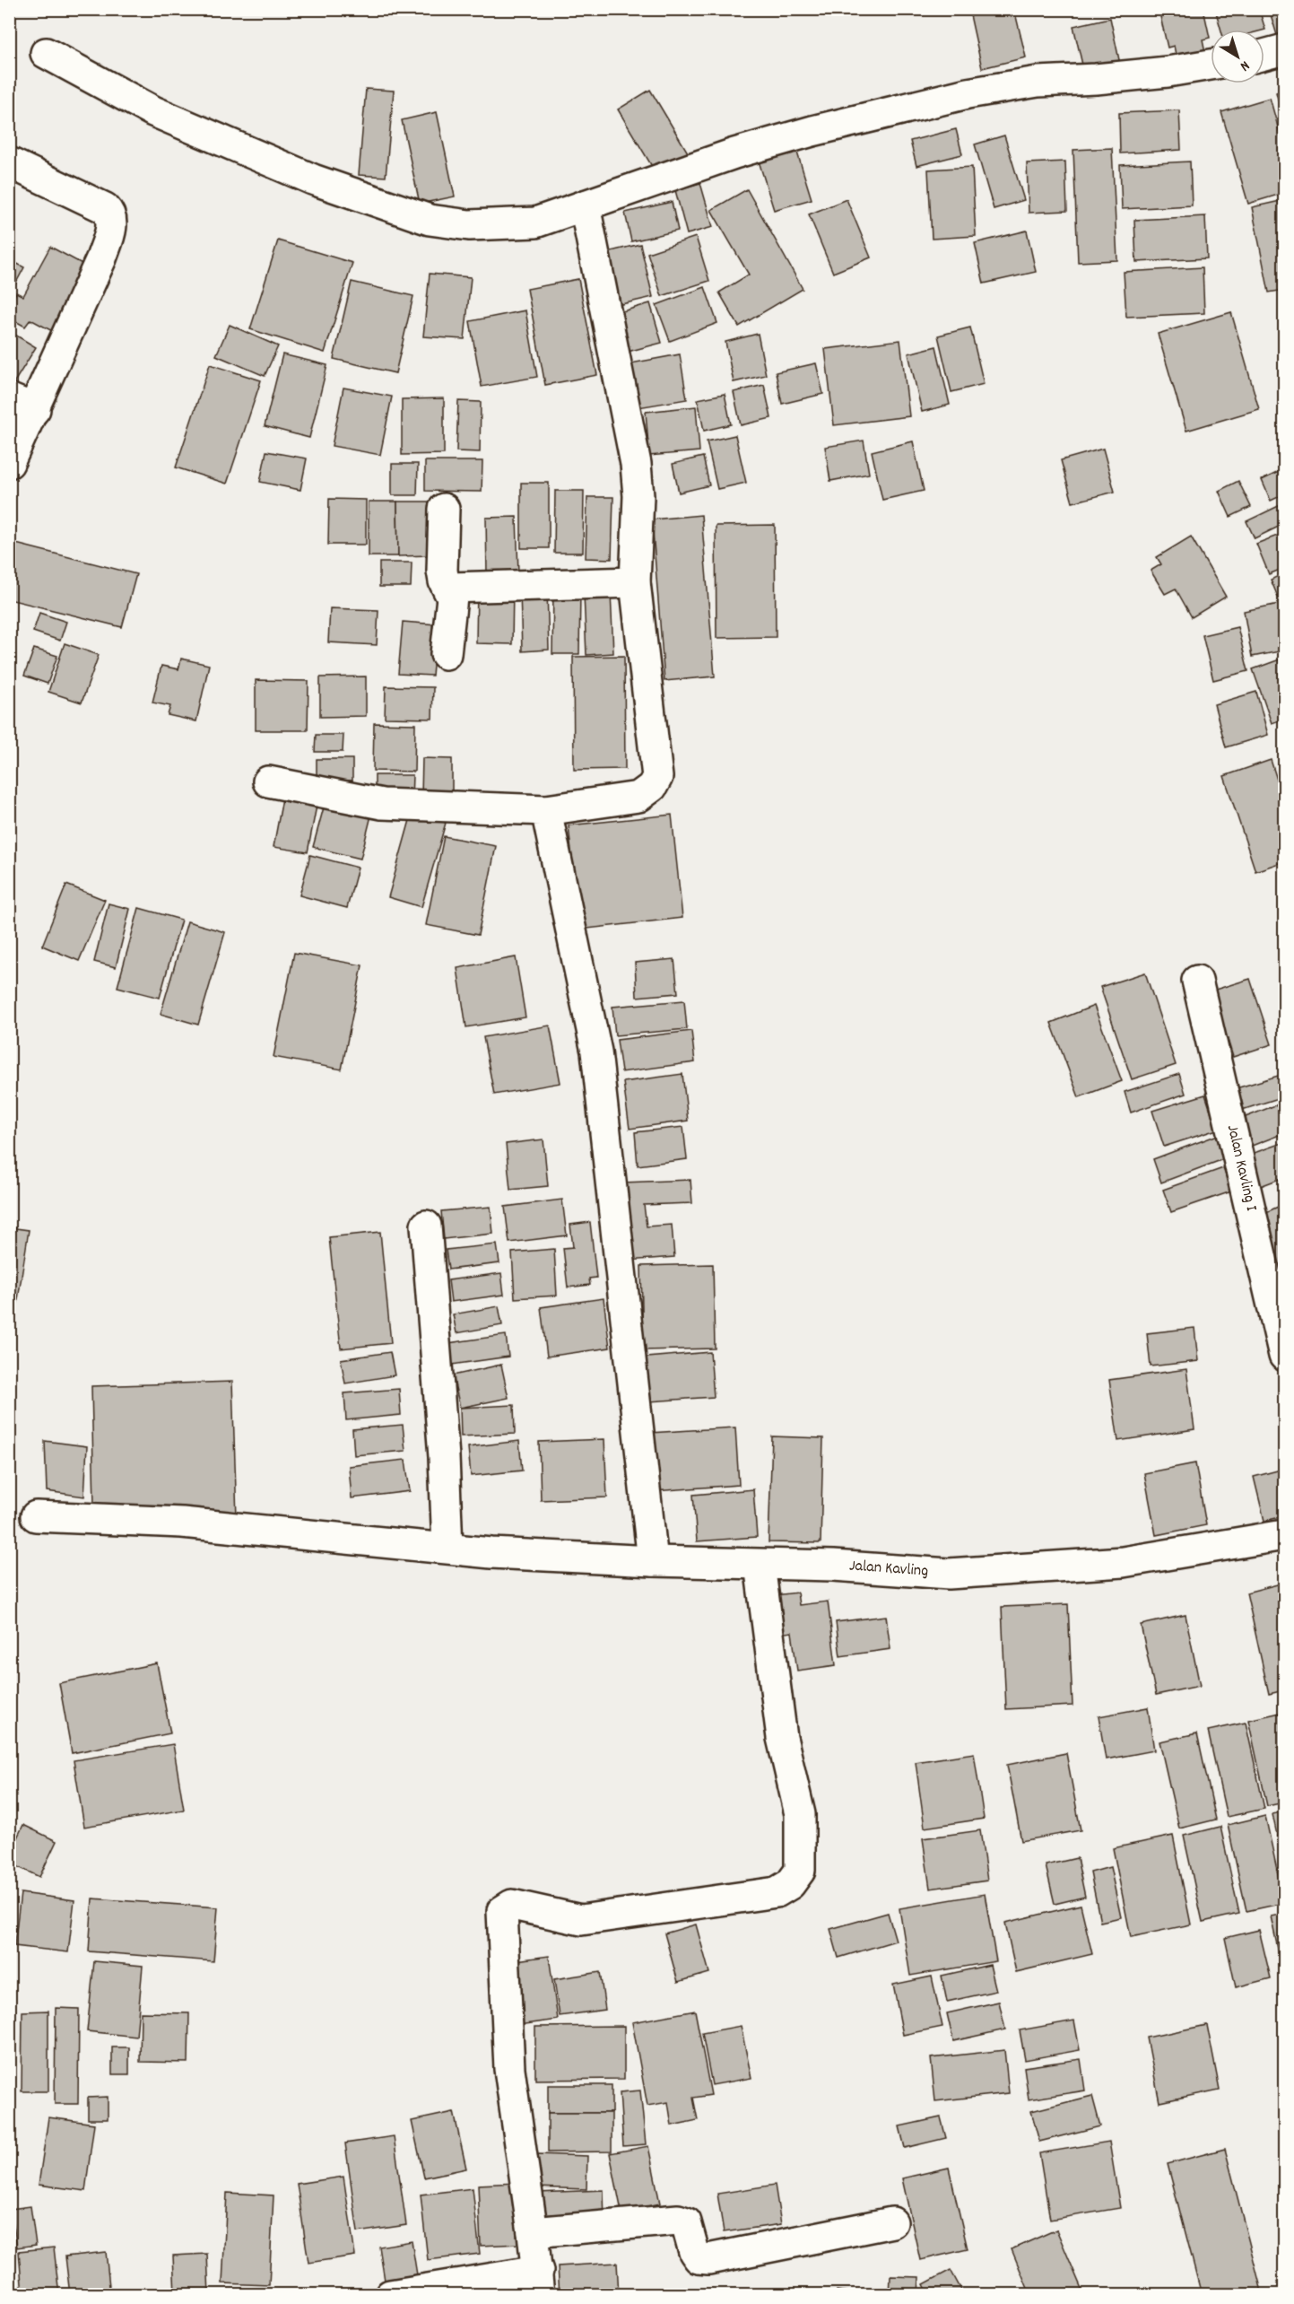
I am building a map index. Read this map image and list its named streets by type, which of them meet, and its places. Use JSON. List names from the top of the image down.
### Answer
{
  "streets": {
    "street": ["Jalan Kavling I", "Jalan Kavling"]
  },
  "north": "bottom right"
}
